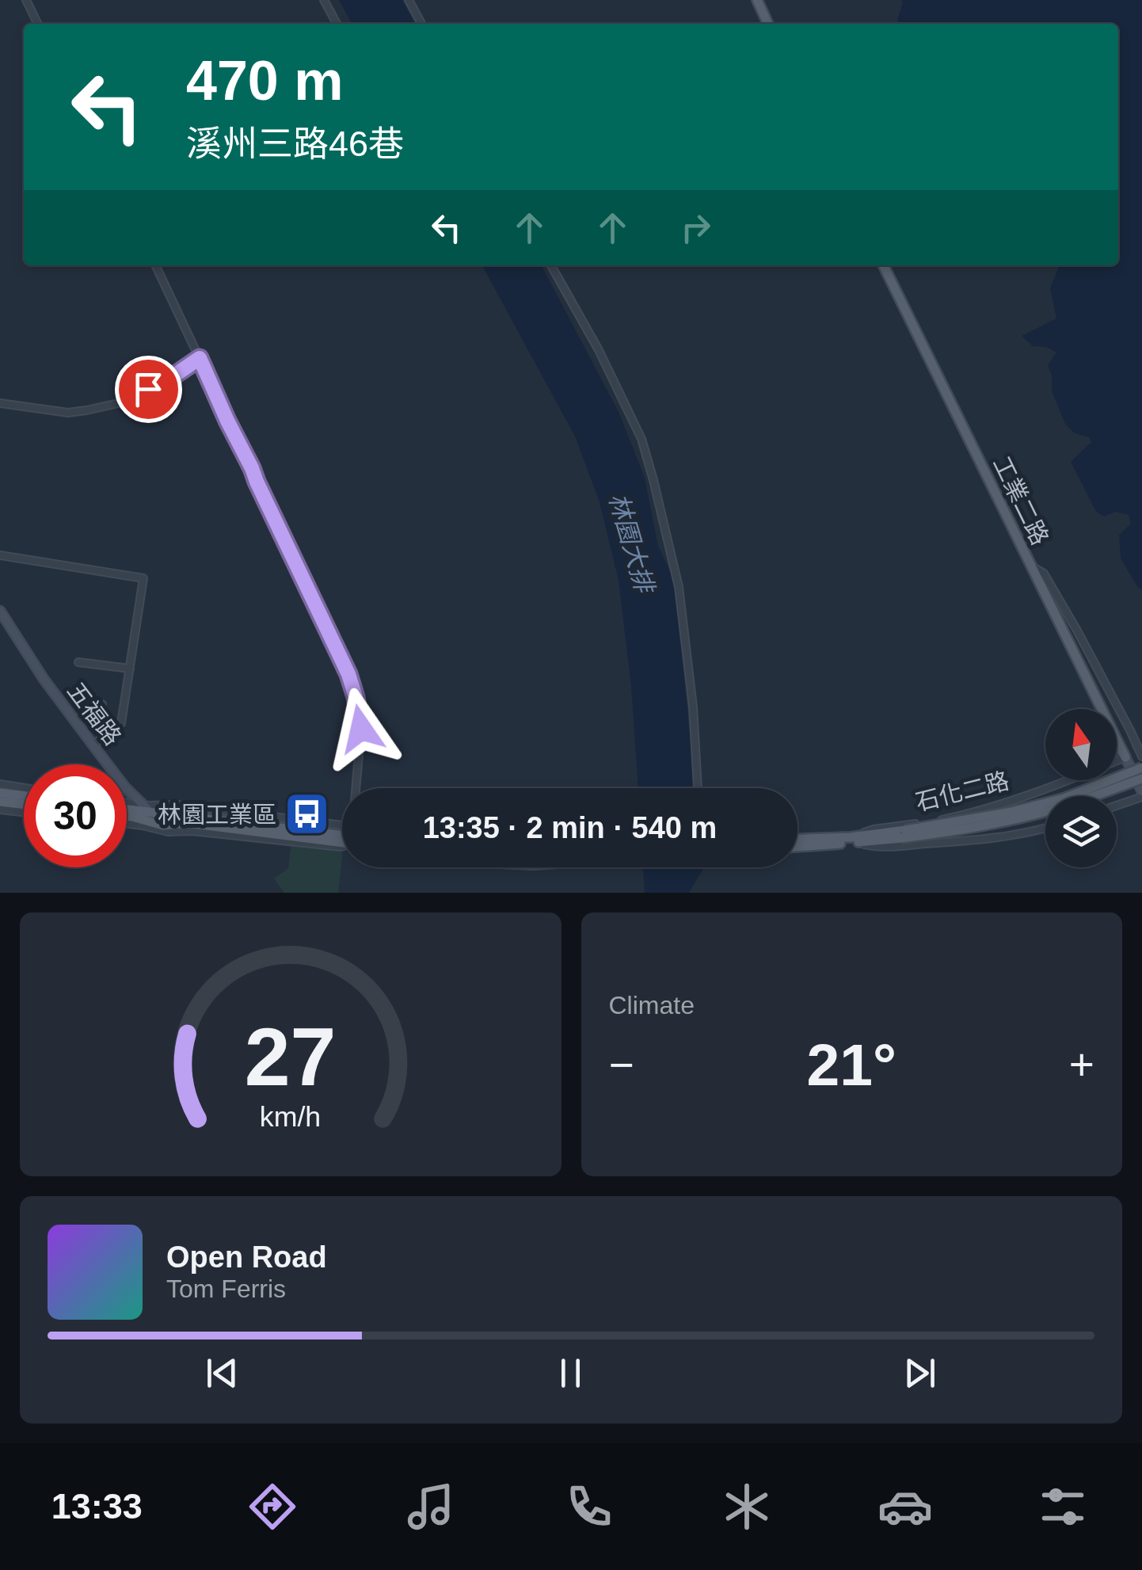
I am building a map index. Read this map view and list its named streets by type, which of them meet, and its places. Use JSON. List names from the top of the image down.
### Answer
{
  "streets": {
    "main road": ["工業二路", "石化二路"],
    "street": ["五福路"]
  },
  "crossings": [
    ["工業二路", "石化二路"]
  ],
  "water": ["林園大排"],
  "places": {
    "bus stop": ["林園工業區"]
  },
  "north": "top",
  "page": {
    "turn": ["470 m", "溪州三路46巷"],
    "limit": "30",
    "trip": "13:35 · 2 min · 540 m",
    "tile": "Climate",
    "heat": ["−", "21°", "+"],
    "song": ["Open Road", "Tom Ferris"],
    "tabs": "13:33",
    "gauge": ["27", "km/h"]
  }
}
